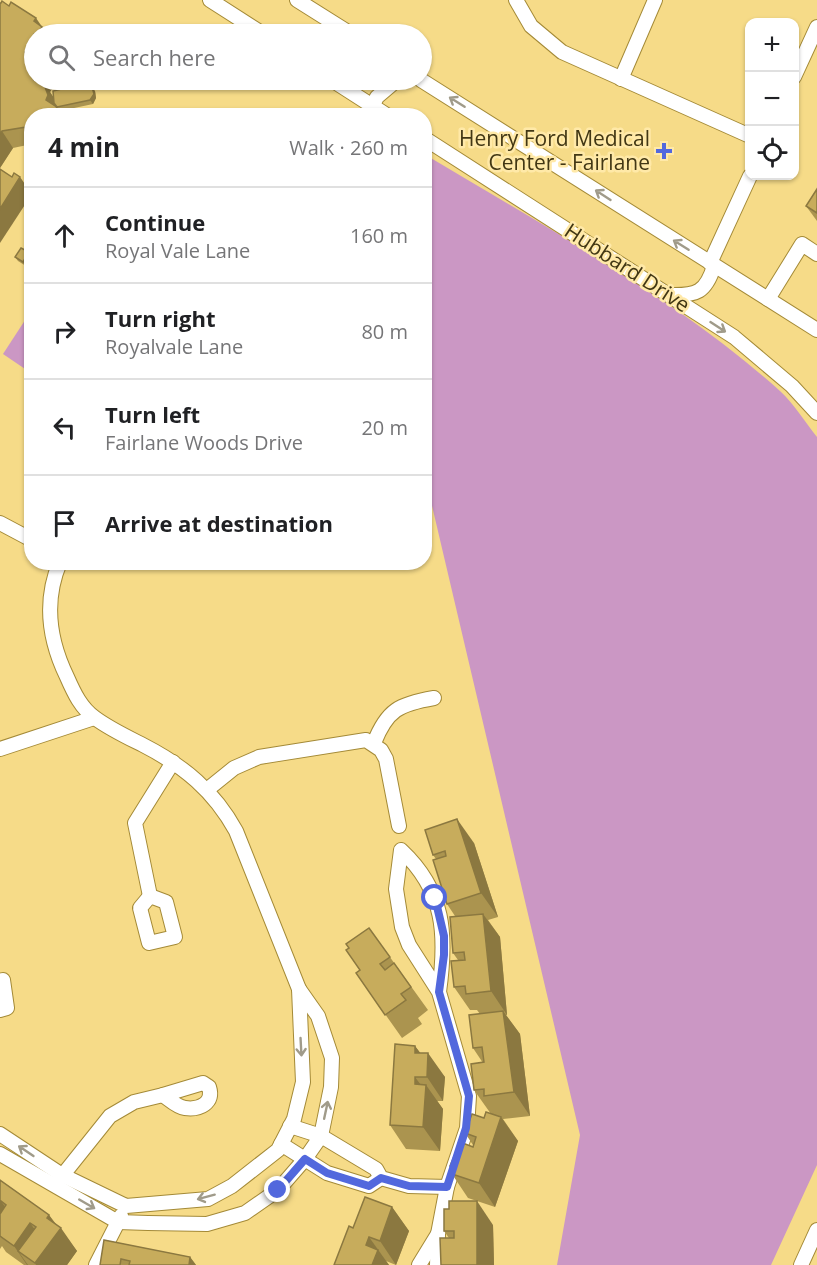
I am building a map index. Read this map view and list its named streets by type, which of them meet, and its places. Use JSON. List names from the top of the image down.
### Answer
{
  "streets": {
    "street": ["Hubbard Drive"]
  },
  "places": {
    "health": ["Henry Ford Medical Center - Fairlane"]
  },
  "page": {
    "map_buttons": ["+", "−"],
    "search": "Search here",
    "heading": ["4 min", "Walk · 260 m"],
    "list": [
      ["Continue", "Royal Vale Lane", "160 m"],
      ["Turn right", "Royalvale Lane", "80 m"],
      ["Turn left", "Fairlane Woods Drive", "20 m"],
      "Arrive at destination"
    ]
  }
}
